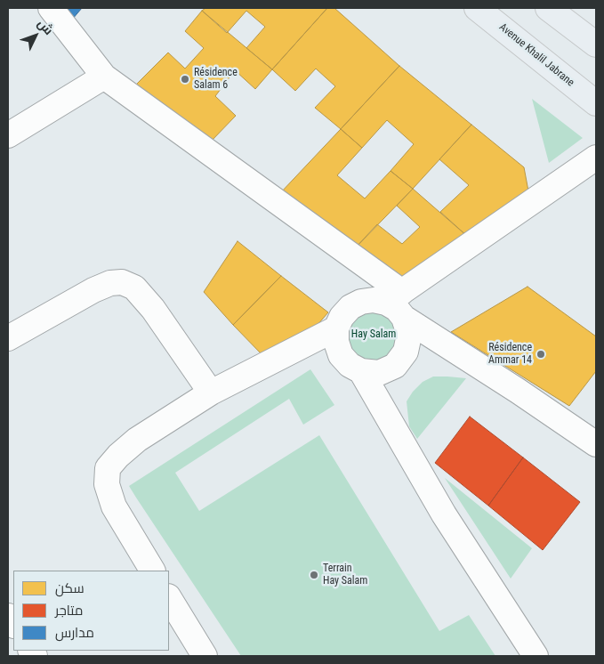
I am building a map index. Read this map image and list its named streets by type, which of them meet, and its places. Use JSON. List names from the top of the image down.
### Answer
{
  "streets": {
    "main road": ["Avenue Khalil Jabrane"]
  },
  "parks": ["Hay Salam"],
  "places": ["Résidence Salam 6", "Résidence Ammar 14", "Terrain Hay Salam"],
  "legend": ["سكن", "متاجر", "مدارس"],
  "north": "top right"
}
